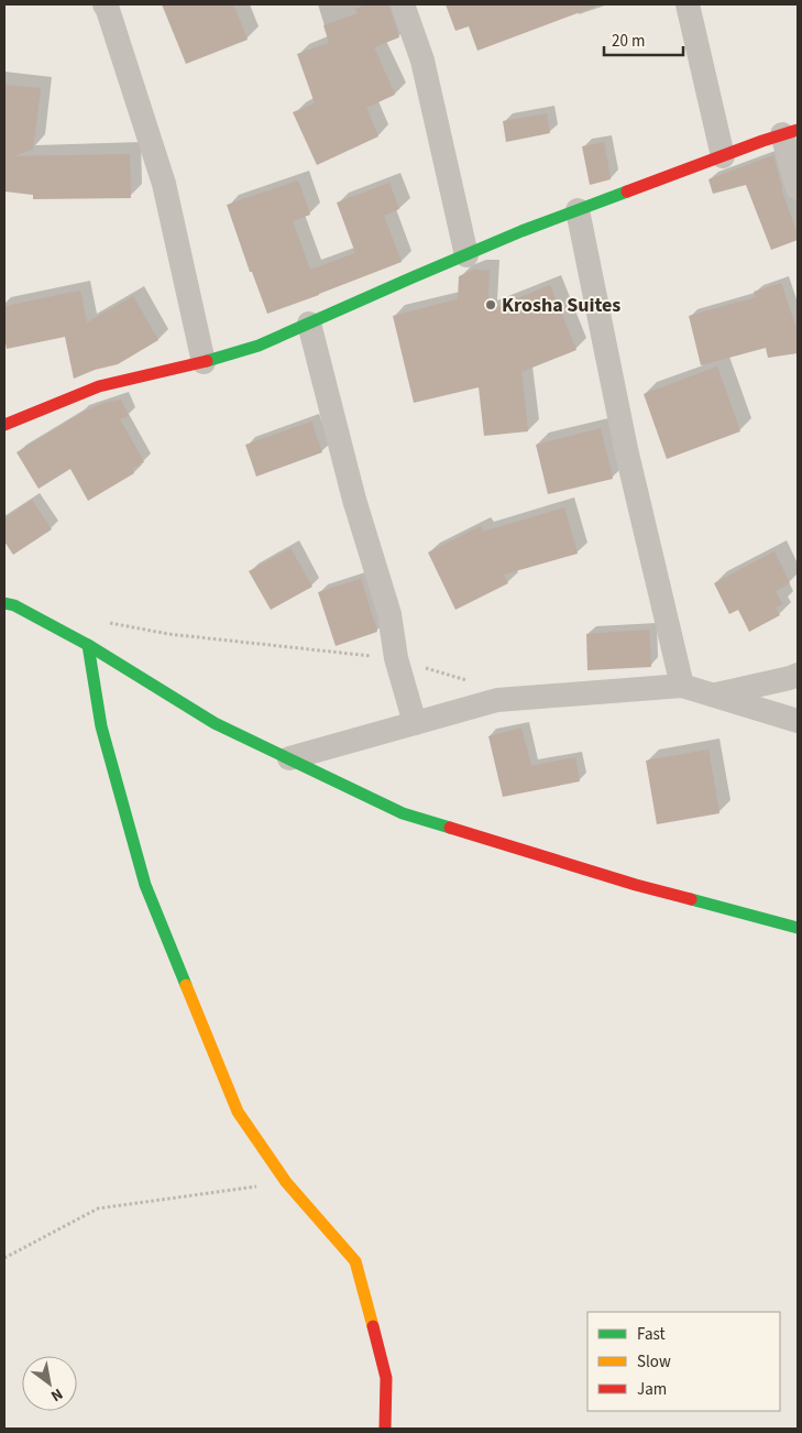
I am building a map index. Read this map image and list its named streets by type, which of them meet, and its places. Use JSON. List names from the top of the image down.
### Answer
{
  "places": ["Krosha Suites"],
  "legend": ["Fast", "Slow", "Jam"],
  "scale_bar": "20 m",
  "north": "bottom right"
}
